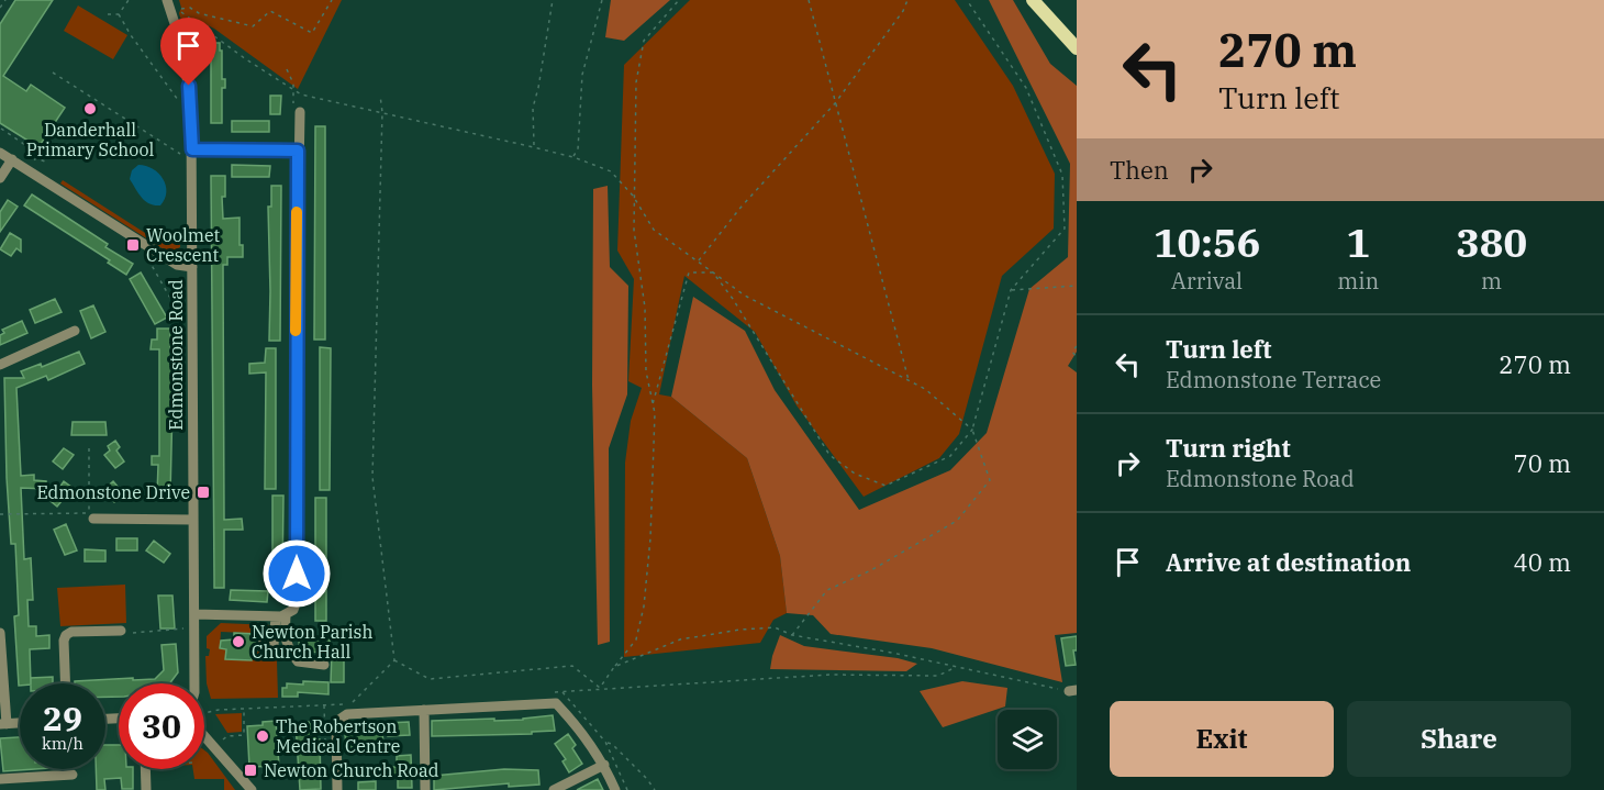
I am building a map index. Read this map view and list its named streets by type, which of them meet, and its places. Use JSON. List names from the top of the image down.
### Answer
{
  "streets": {
    "street": ["Edmonstone Road"]
  },
  "places": {
    "other": ["Danderhall Primary School", "Newton Parish Church Hall", "The Robertson Medical Centre"],
    "transit": ["Woolmet Crescent", "Edmonstone Drive", "Newton Church Road"]
  },
  "page": {
    "turn": ["270 m", "Turn left"],
    "then": "Then",
    "eta": [
      "10:56",
      "Arrival",
      "1",
      "min",
      "380",
      "m"
    ],
    "list": [
      {
        "name": "Turn left",
        "note": "Edmonstone Terrace",
        "value": "270 m"
      },
      {
        "name": "Turn right",
        "note": "Edmonstone Road",
        "value": "70 m"
      },
      {
        "name": "Arrive at destination",
        "value": "40 m"
      }
    ],
    "speed": "29 km/h",
    "limit": "30",
    "buttons": ["Exit", "Share"]
  }
}
